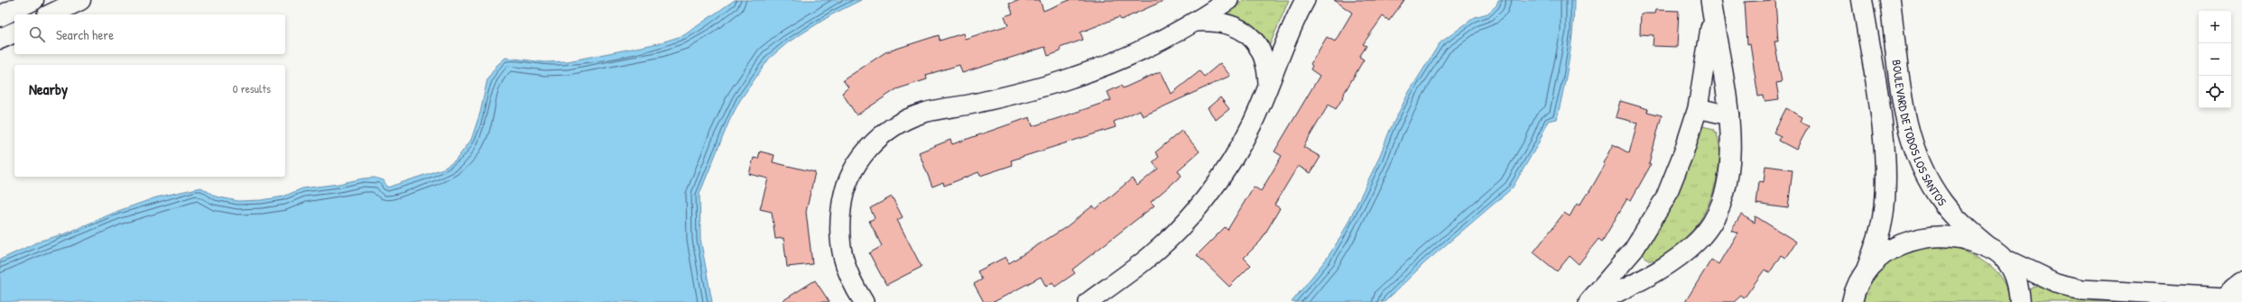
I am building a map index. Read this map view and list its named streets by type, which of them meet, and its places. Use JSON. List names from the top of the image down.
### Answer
{
  "streets": {
    "street": ["BOULEVARD DE TODOS LOS SANTOS"]
  },
  "page": {
    "map_buttons": ["+", "−"],
    "search": "Search here",
    "heading": ["Nearby", "0 results"]
  }
}
